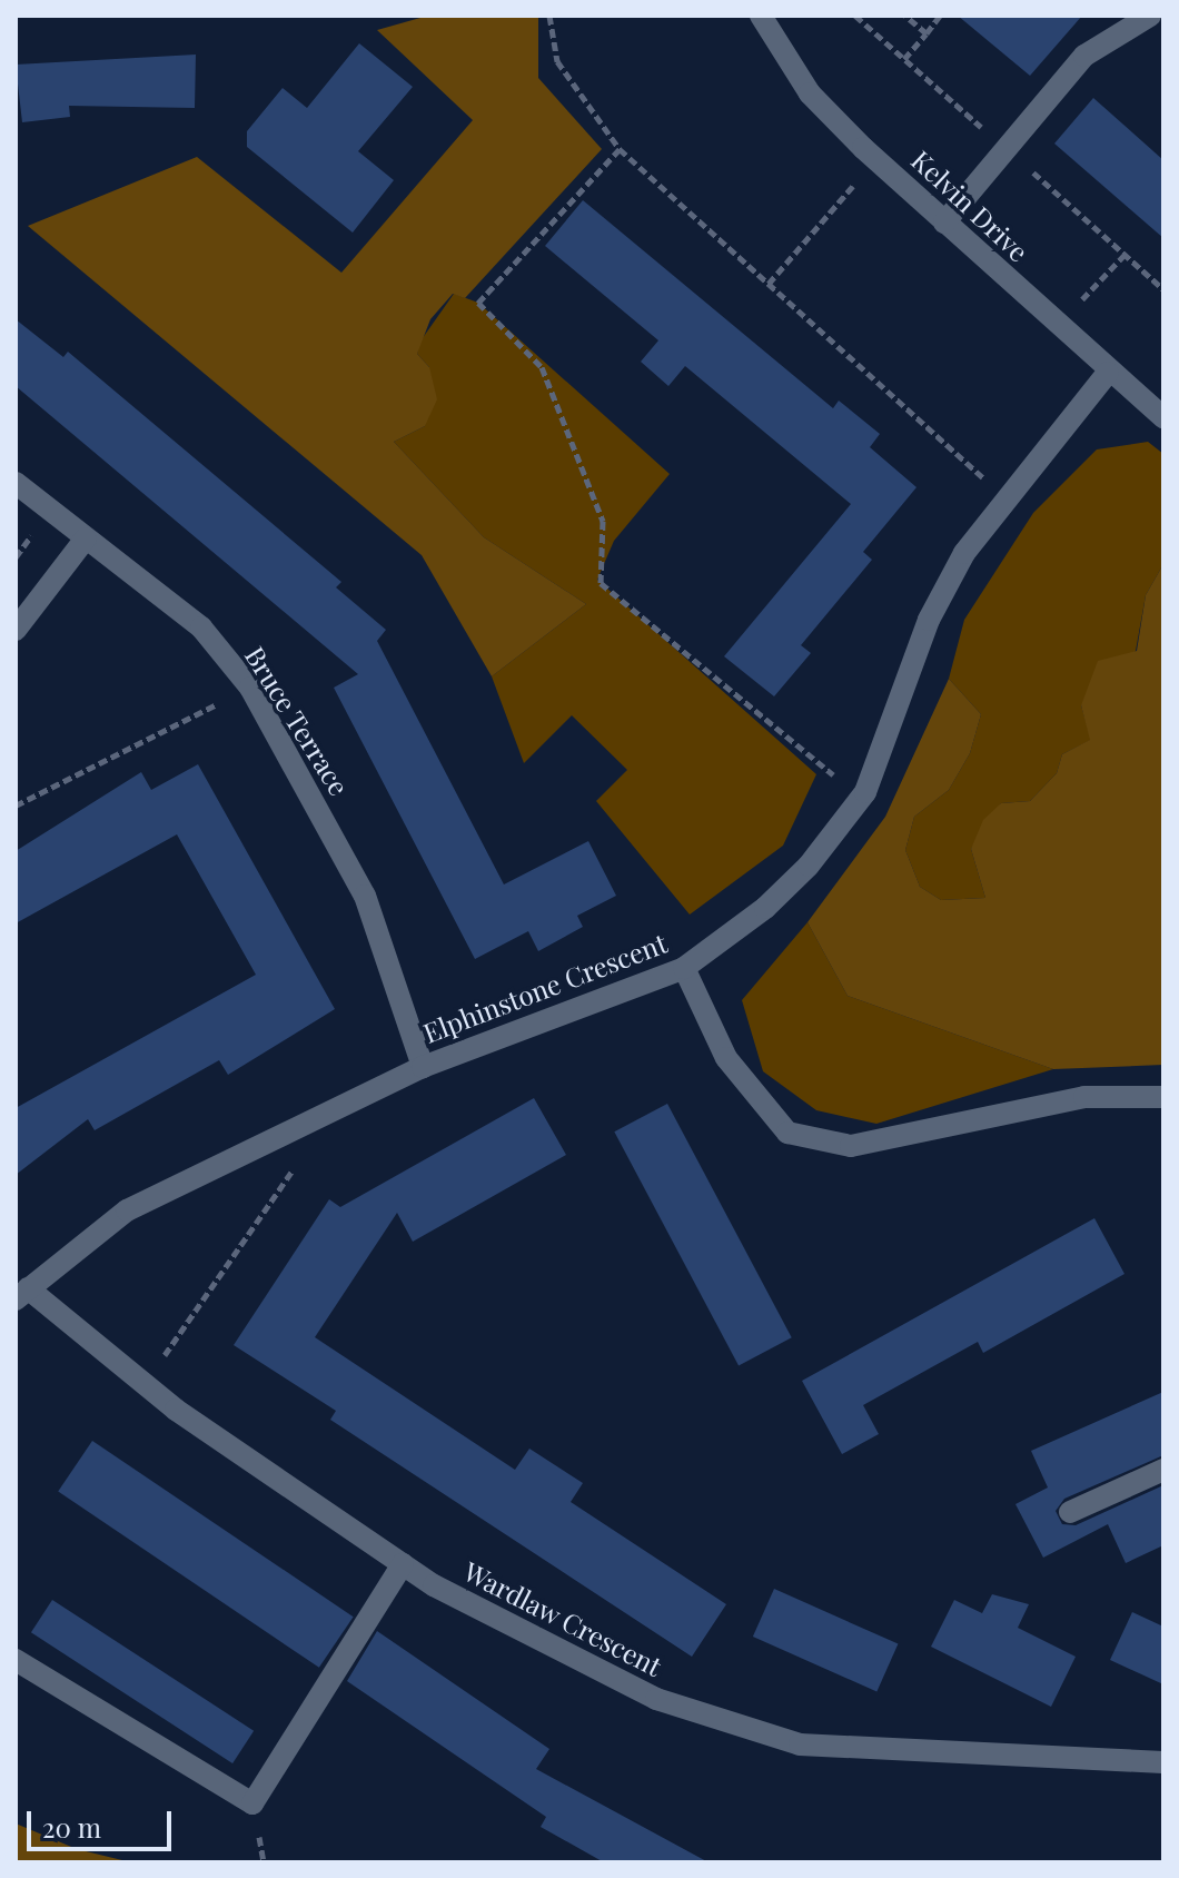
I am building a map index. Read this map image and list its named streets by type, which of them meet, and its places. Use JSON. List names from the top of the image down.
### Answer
{
  "streets": {
    "street": [
      "Kelvin Drive",
      "Bruce Terrace",
      "Elphinstone Crescent",
      "Wardlaw Crescent"
    ]
  },
  "crossings": [
    ["Kelvin Drive", "Elphinstone Crescent"],
    ["Bruce Terrace", "Elphinstone Crescent"],
    ["Elphinstone Crescent", "Wardlaw Crescent"]
  ],
  "scale_bar": "20 m"
}
